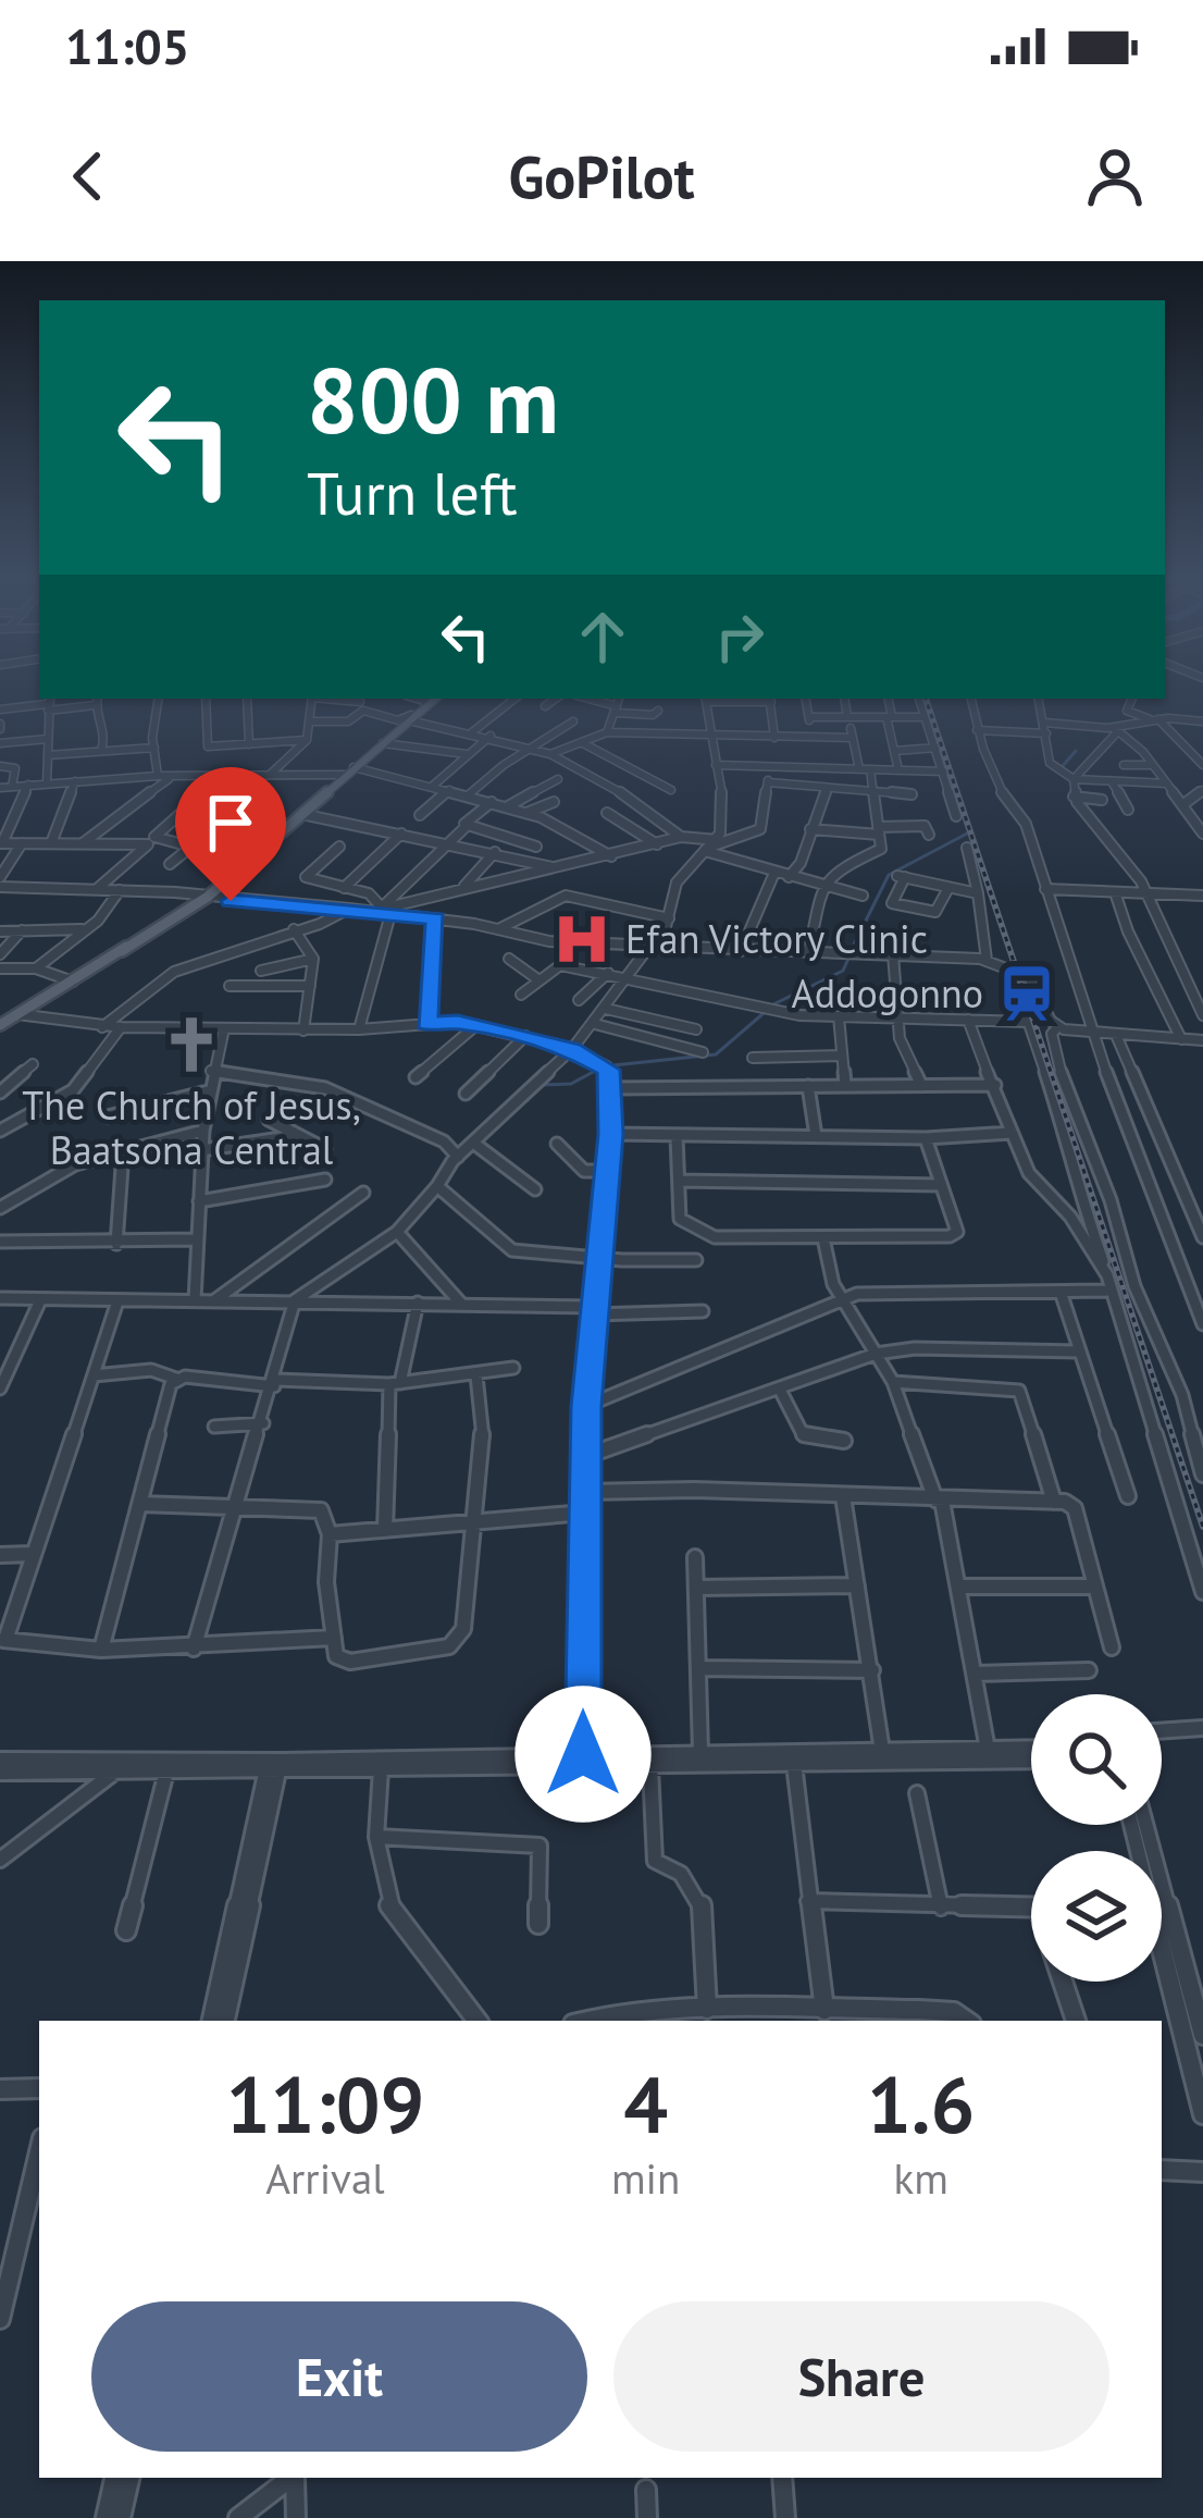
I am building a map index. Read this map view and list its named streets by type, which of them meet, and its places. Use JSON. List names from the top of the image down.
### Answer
{
  "places": {
    "hospital": ["Efan Victory Clinic"],
    "station": ["Addogonno"],
    "church": ["The Church of Jesus, Baatsona Central"]
  },
  "page": {
    "status": "11:05",
    "header": "GoPilot",
    "turn": ["800 m", "Turn left"],
    "eta": [
      "11:09",
      "Arrival",
      "4",
      "min",
      "1.6",
      "km"
    ],
    "buttons": ["Exit", "Share"]
  }
}
